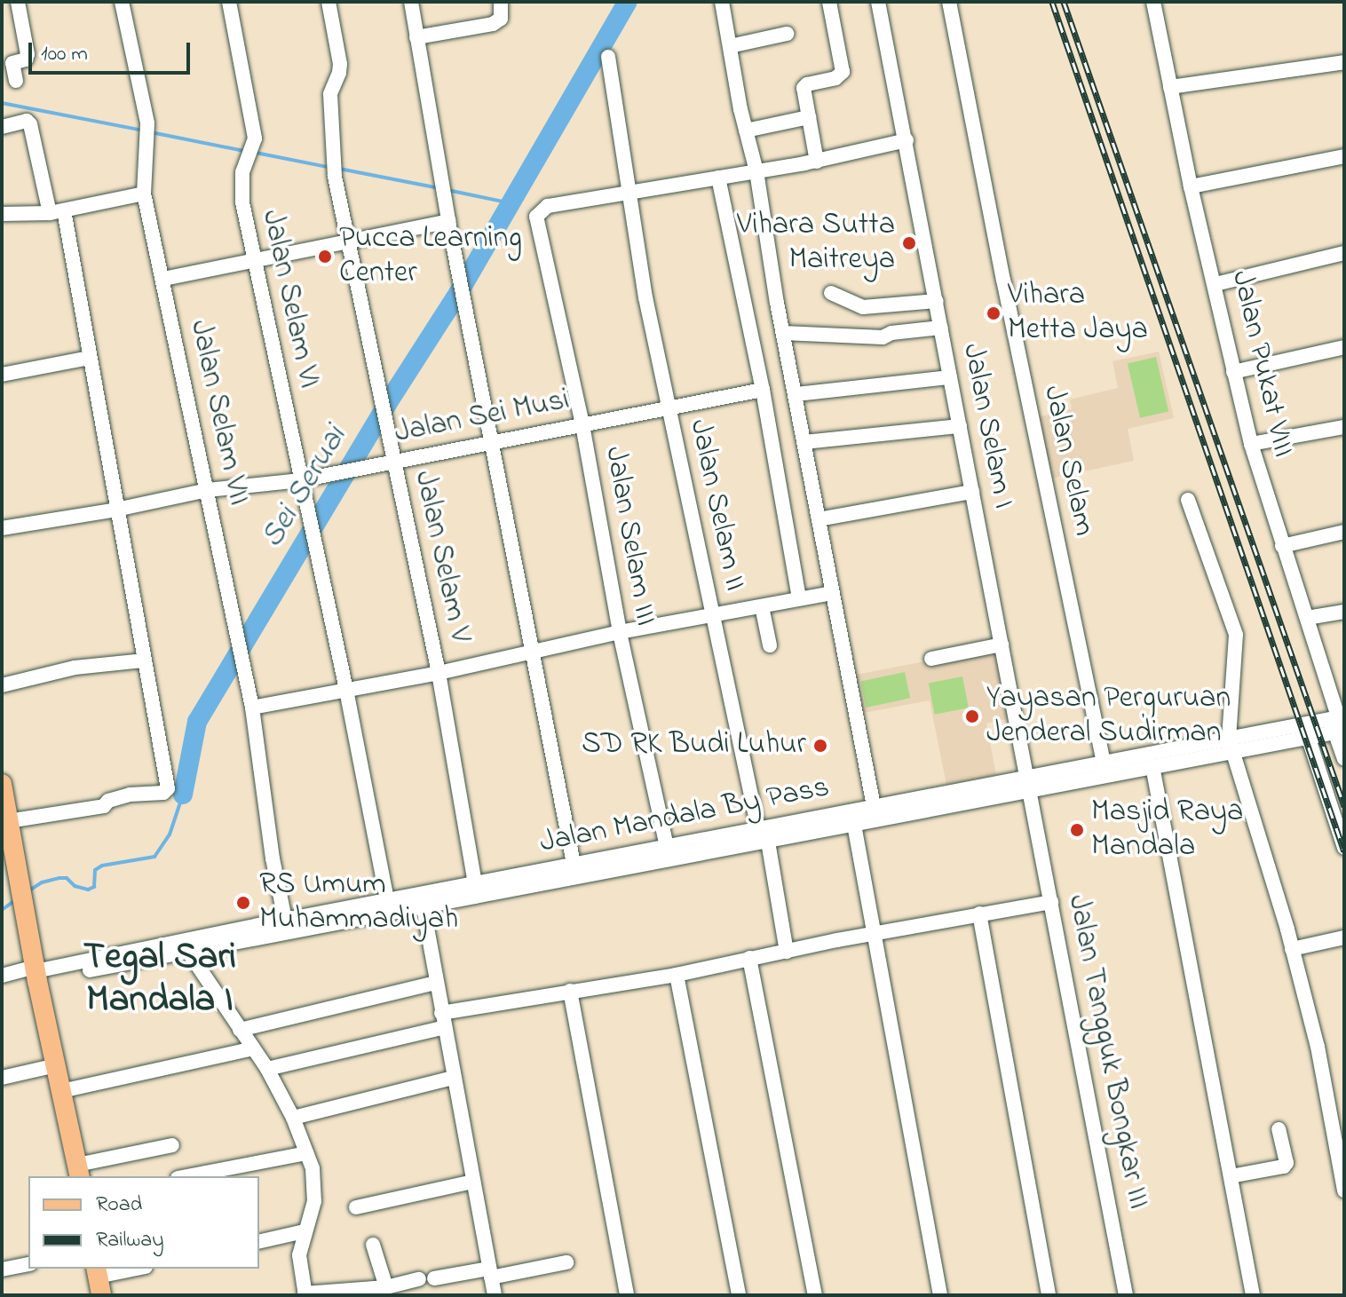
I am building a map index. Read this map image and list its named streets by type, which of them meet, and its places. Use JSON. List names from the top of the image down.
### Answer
{
  "streets": {
    "street": [
      "Jalan Selam VI",
      "Jalan Pukat VIII",
      "Jalan Selam VII",
      "Jalan Sei Musi",
      "Jalan Selam I",
      "Jalan Selam",
      "Jalan Selam II",
      "Jalan Selam III",
      "Jalan Selam V",
      "Jalan Mandala By Pass",
      "Jalan Tangguk Bongkar III"
    ]
  },
  "crossings": [
    ["Jalan Selam VI", "Jalan Sei Musi"],
    ["Jalan Selam VI", "Jalan Mandala By Pass"],
    ["Jalan Pukat VIII", "Jalan Mandala By Pass"],
    ["Jalan Selam VII", "Jalan Sei Musi"],
    ["Jalan Selam VII", "Jalan Mandala By Pass"],
    ["Jalan Sei Musi", "Jalan Selam II"],
    ["Jalan Sei Musi", "Jalan Selam III"],
    ["Jalan Sei Musi", "Jalan Selam V"],
    ["Jalan Selam I", "Jalan Mandala By Pass"],
    ["Jalan Selam I", "Jalan Tangguk Bongkar III"],
    ["Jalan Selam", "Jalan Mandala By Pass"],
    ["Jalan Selam II", "Jalan Selam III"],
    ["Jalan Selam II", "Jalan Mandala By Pass"],
    ["Jalan Selam III", "Jalan Mandala By Pass"],
    ["Jalan Selam V", "Jalan Mandala By Pass"],
    ["Jalan Mandala By Pass", "Jalan Tangguk Bongkar III"]
  ],
  "districts": ["Tegal Sari Mandala I"],
  "water": ["Sei Seruai"],
  "places": [
    "Vihara Sutta Maitreya",
    "Pucca Learning Center",
    "Vihara Metta Jaya",
    "Yayasan Perguruan Jenderal Sudirman",
    "SD RK Budi Luhur",
    "Masjid Raya Mandala",
    "RS Umum Muhammadiyah"
  ],
  "legend": ["Road", "Railway"],
  "scale_bar": "100 m"
}
